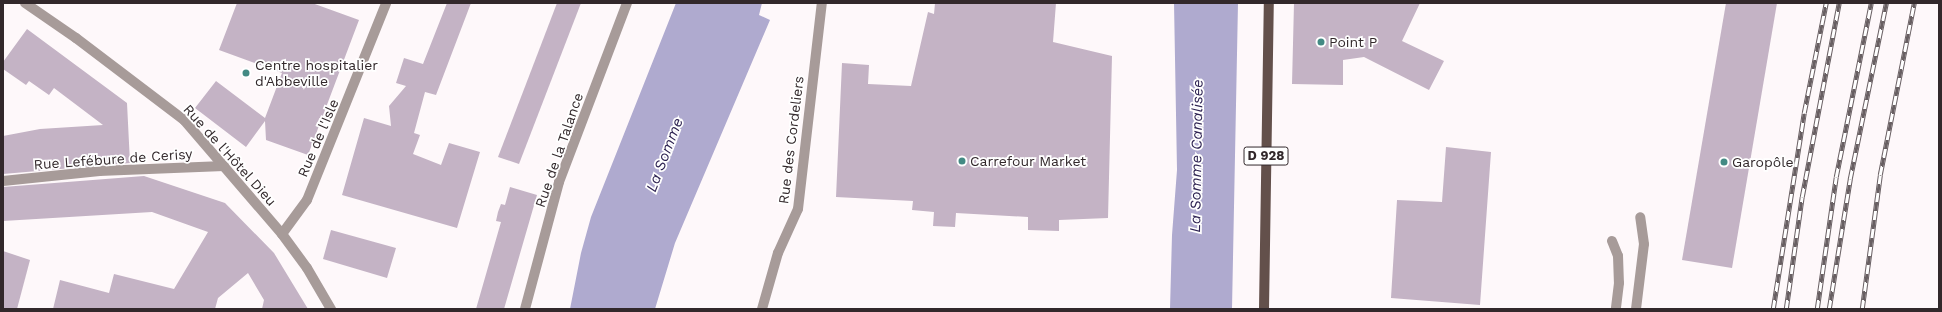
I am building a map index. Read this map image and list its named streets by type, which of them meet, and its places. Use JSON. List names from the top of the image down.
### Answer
{
  "streets": {
    "main road": ["D 928"],
    "street": [
      "Rue de l'Isle",
      "Rue des Cordeliers",
      "Rue de la Talance",
      "Rue de l'Hôtel Dieu",
      "Rue Lefébure de Cerisy"
    ]
  },
  "crossings": [
    ["Rue de l'Isle", "Rue de l'Hôtel Dieu"],
    ["Rue de l'Hôtel Dieu", "Rue Lefébure de Cerisy"]
  ],
  "water": ["La Somme", "La Somme Canalisée"],
  "places": [
    "Point P",
    "Centre hospitalier d'Abbeville",
    "Carrefour Market",
    "Garopôle"
  ]
}
